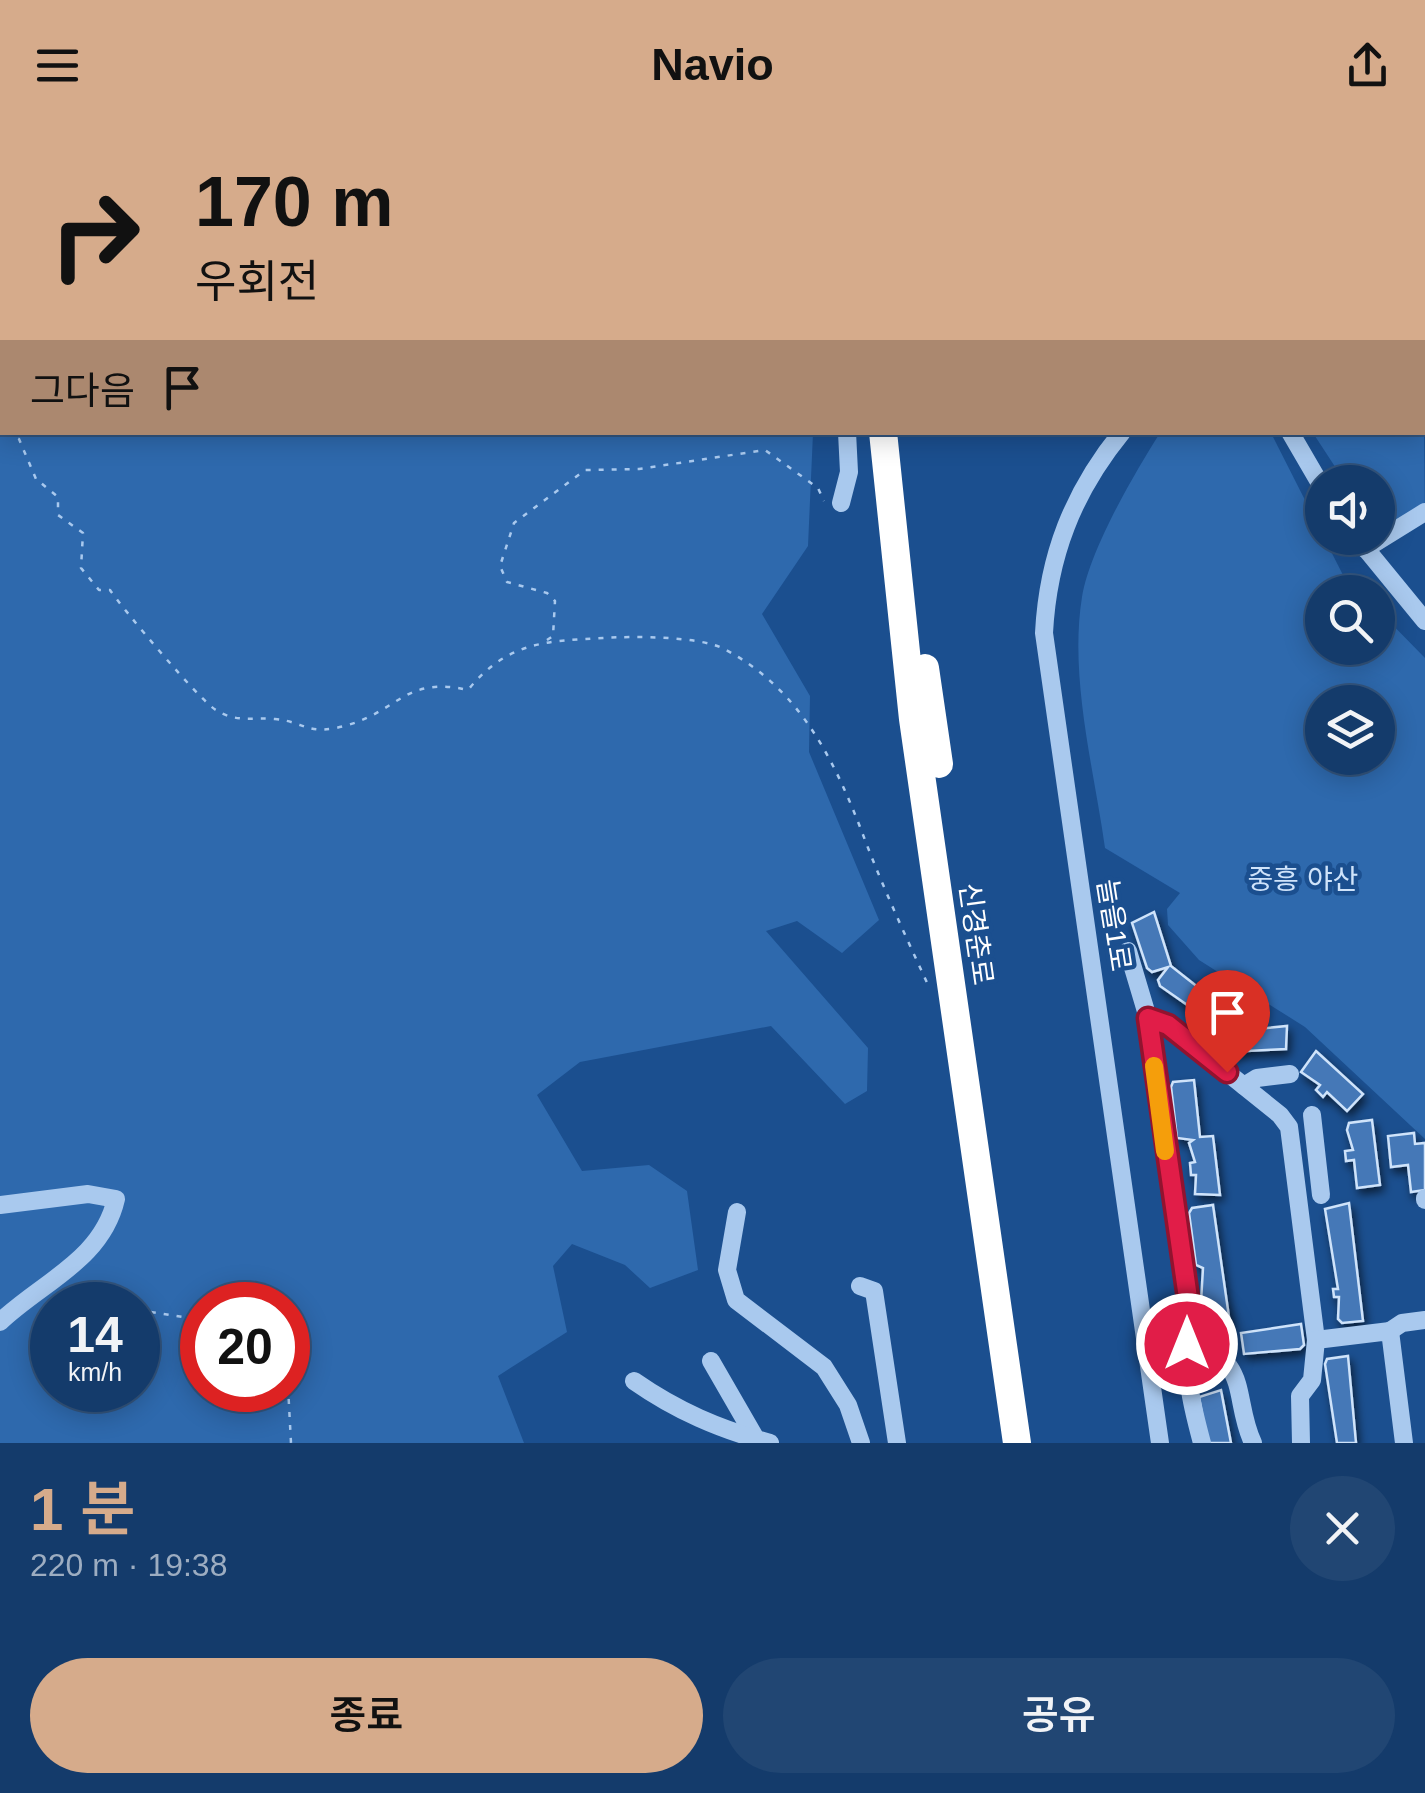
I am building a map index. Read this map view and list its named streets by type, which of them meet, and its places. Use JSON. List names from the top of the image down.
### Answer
{
  "streets": {
    "highway": ["신경춘로"],
    "street": ["늘을1로"]
  },
  "parks": ["중흥 야산"],
  "page": {
    "header": "Navio",
    "turn": ["170 m", "우회전"],
    "then": "그다음",
    "speed": "14 km/h",
    "limit": "20",
    "heading": ["1 분", "220 m · 19:38"],
    "buttons": ["종료", "공유"]
  }
}
